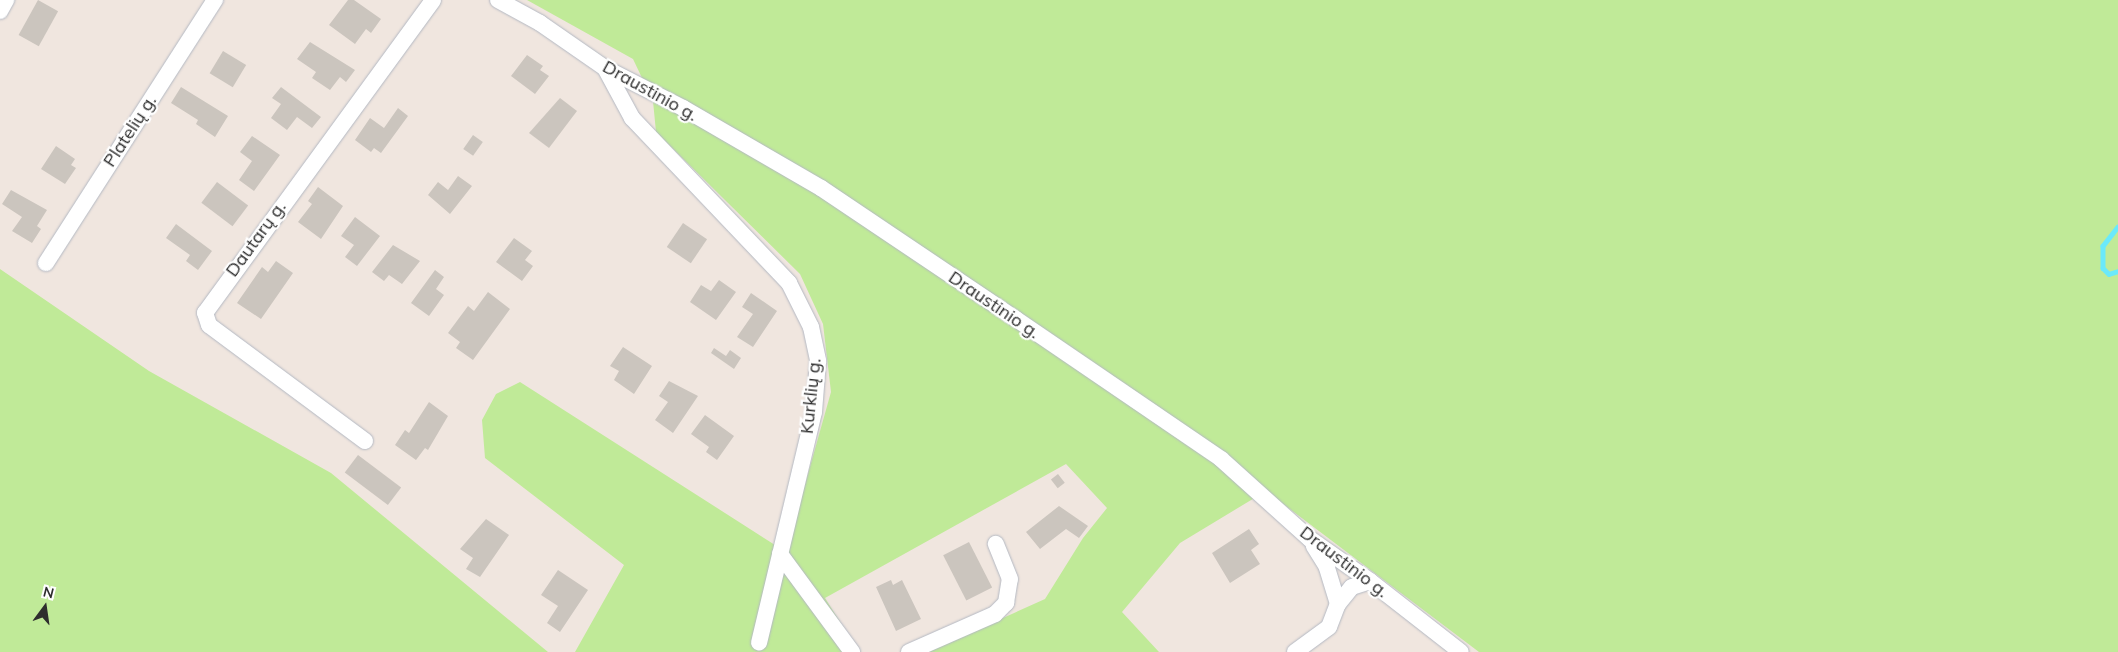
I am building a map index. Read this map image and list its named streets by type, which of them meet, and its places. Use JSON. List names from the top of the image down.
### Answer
{
  "streets": {
    "street": [
      "Draustinio g.",
      "Platelių g.",
      "Dautarų g.",
      "Kurklių g."
    ]
  },
  "crossings": [
    ["Draustinio g.", "Kurklių g."]
  ],
  "north": "top"
}
